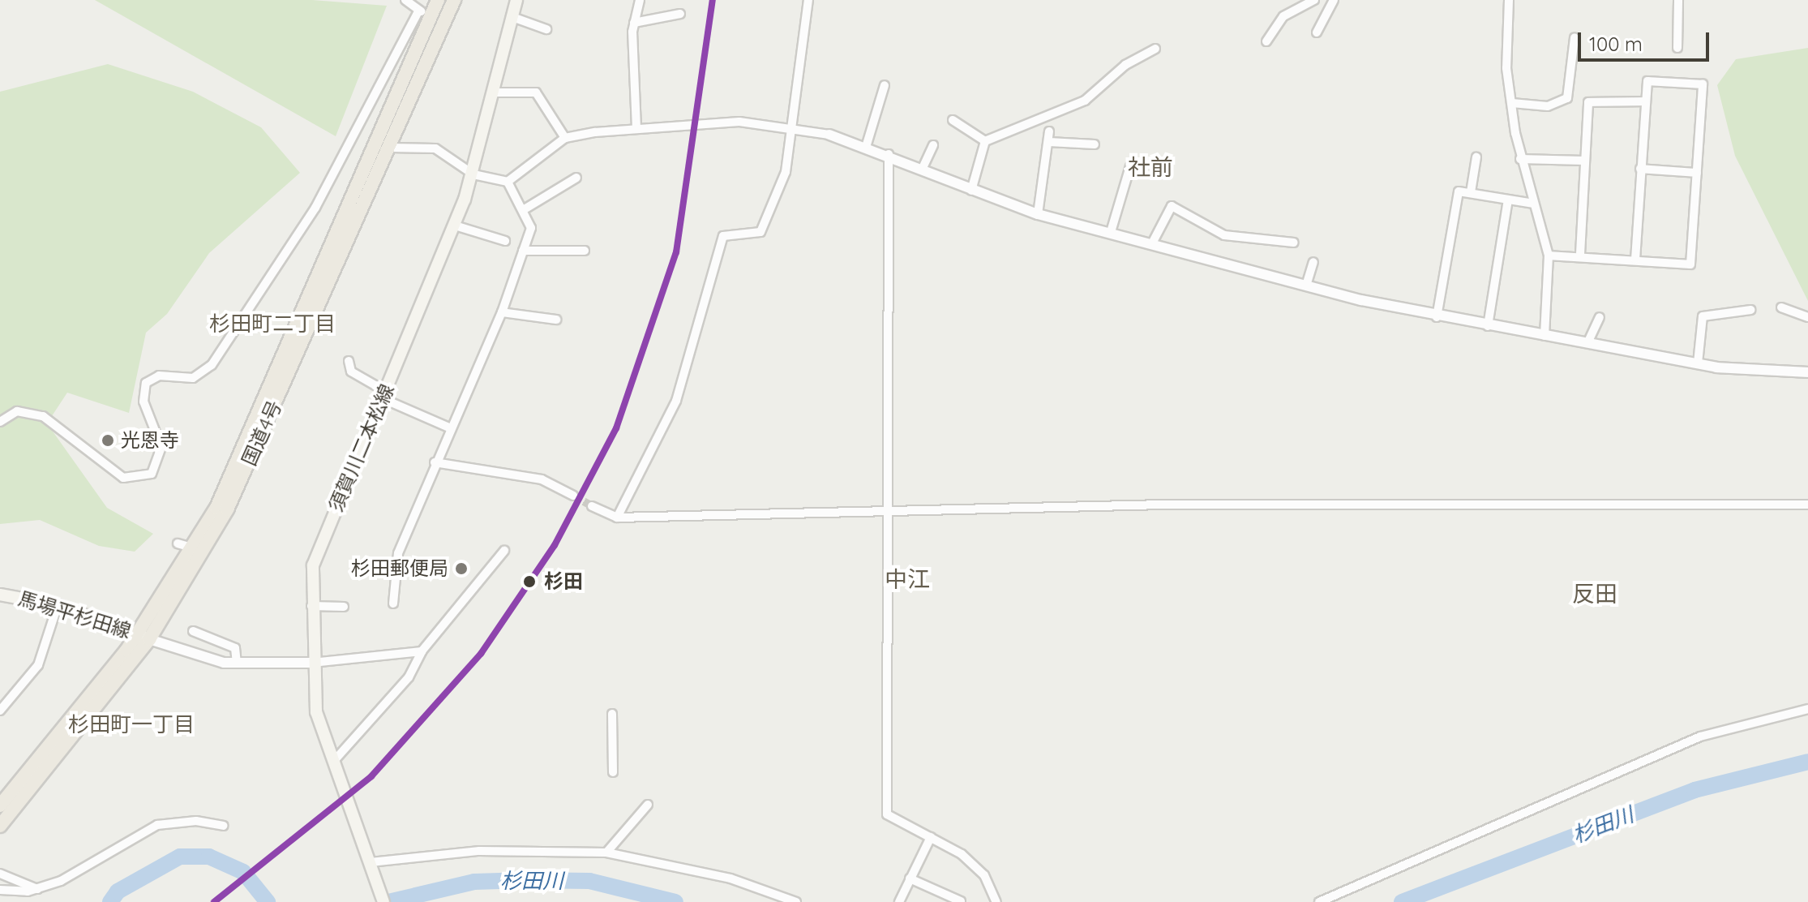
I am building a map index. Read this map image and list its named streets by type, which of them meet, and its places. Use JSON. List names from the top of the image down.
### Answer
{
  "streets": {
    "highway": ["国道4号"],
    "main road": ["須賀川二本松線", "馬場平杉田線"]
  },
  "crossings": [
    ["国道4号", "馬場平杉田線"]
  ],
  "districts": [
    "社前",
    "杉田町二丁目",
    "中江",
    "反田",
    "杉田町一丁目"
  ],
  "water": ["杉田川"],
  "places": ["光恩寺", "杉田郵便局", "杉田"],
  "scale_bar": "100 m"
}
